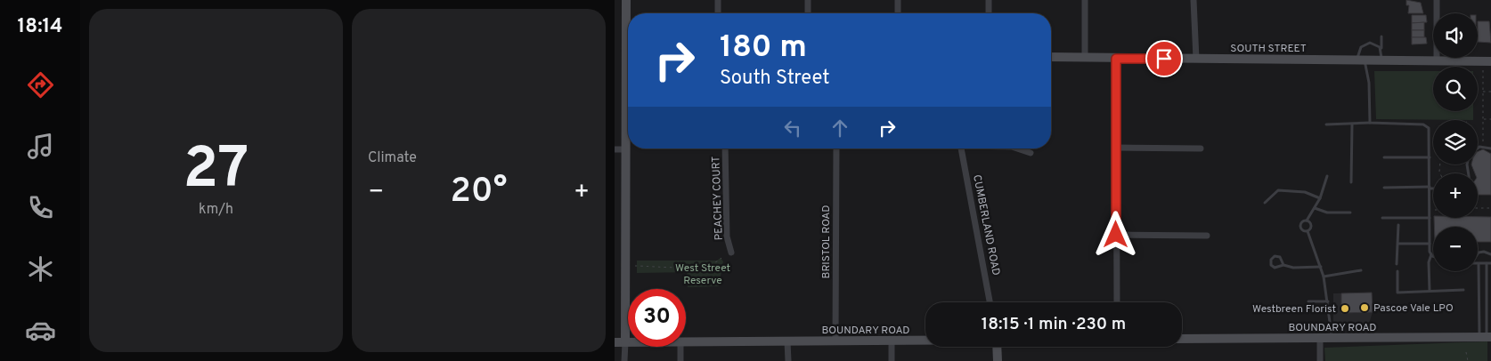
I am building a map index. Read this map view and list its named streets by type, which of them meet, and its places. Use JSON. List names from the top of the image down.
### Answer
{
  "streets": {
    "main road": ["SOUTH STREET", "BOUNDARY ROAD"],
    "street": ["PEACHEY COURT", "CUMBERLAND ROAD", "BRISTOL ROAD"]
  },
  "crossings": [
    ["BRISTOL ROAD", "BOUNDARY ROAD"]
  ],
  "parks": ["West Street Reserve"],
  "places": ["Pascoe Vale LPO", "Westbreen Florist"],
  "page": {
    "tabs": "18:14",
    "tile": [
      ["27", "km/h"],
      "Climate"
    ],
    "map_buttons": ["+", "−"],
    "turn": ["180 m", "South Street"],
    "heat": ["−", "20°", "+"],
    "limit": "30",
    "trip": "18:15 · 1 min · 230 m"
  }
}
